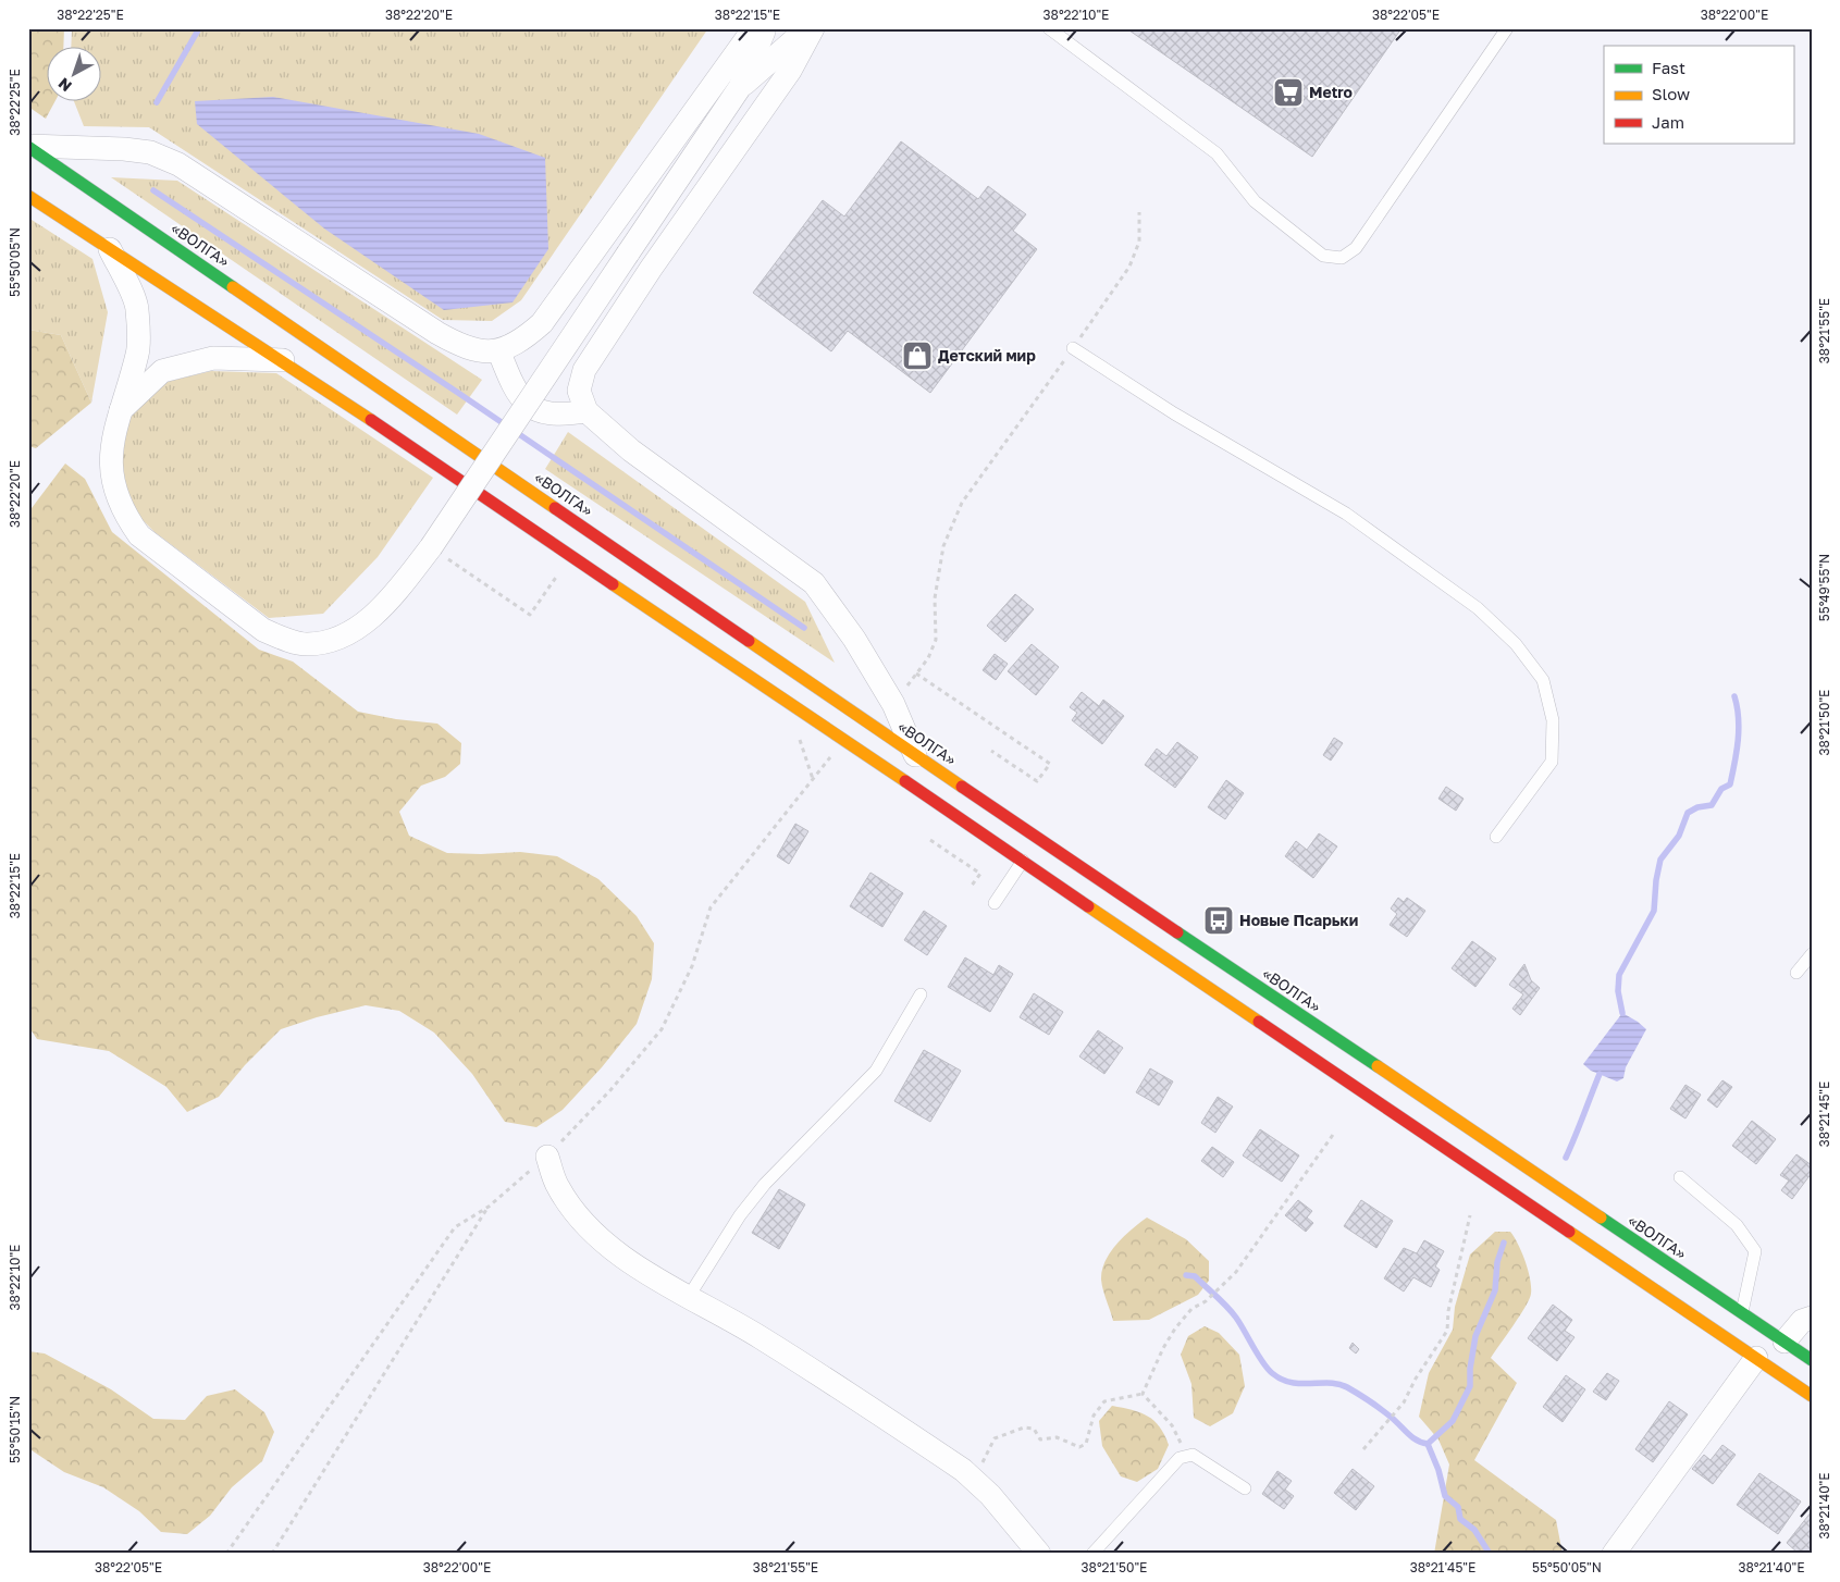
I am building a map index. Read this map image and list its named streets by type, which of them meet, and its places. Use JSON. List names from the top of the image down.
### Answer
{
  "streets": {
    "highway": ["«ВОЛГА»"]
  },
  "places": {
    "supermarket": ["Metro"],
    "shop": ["Детский мир"],
    "bus stop": ["Новые Псарьки"]
  },
  "legend": ["Fast", "Slow", "Jam"],
  "north": "bottom left",
  "coordinates": [
    "38°22'25\"E",
    "38°22'20\"E",
    "38°22'15\"E",
    "38°22'10\"E",
    "38°22'05\"E",
    "38°22'00\"E",
    "55°50'05\"N",
    "38°21'55\"E",
    "55°49'55\"N",
    "38°21'50\"E",
    "38°21'45\"E",
    "55°50'15\"N",
    "38°21'40\"E"
  ]
}
